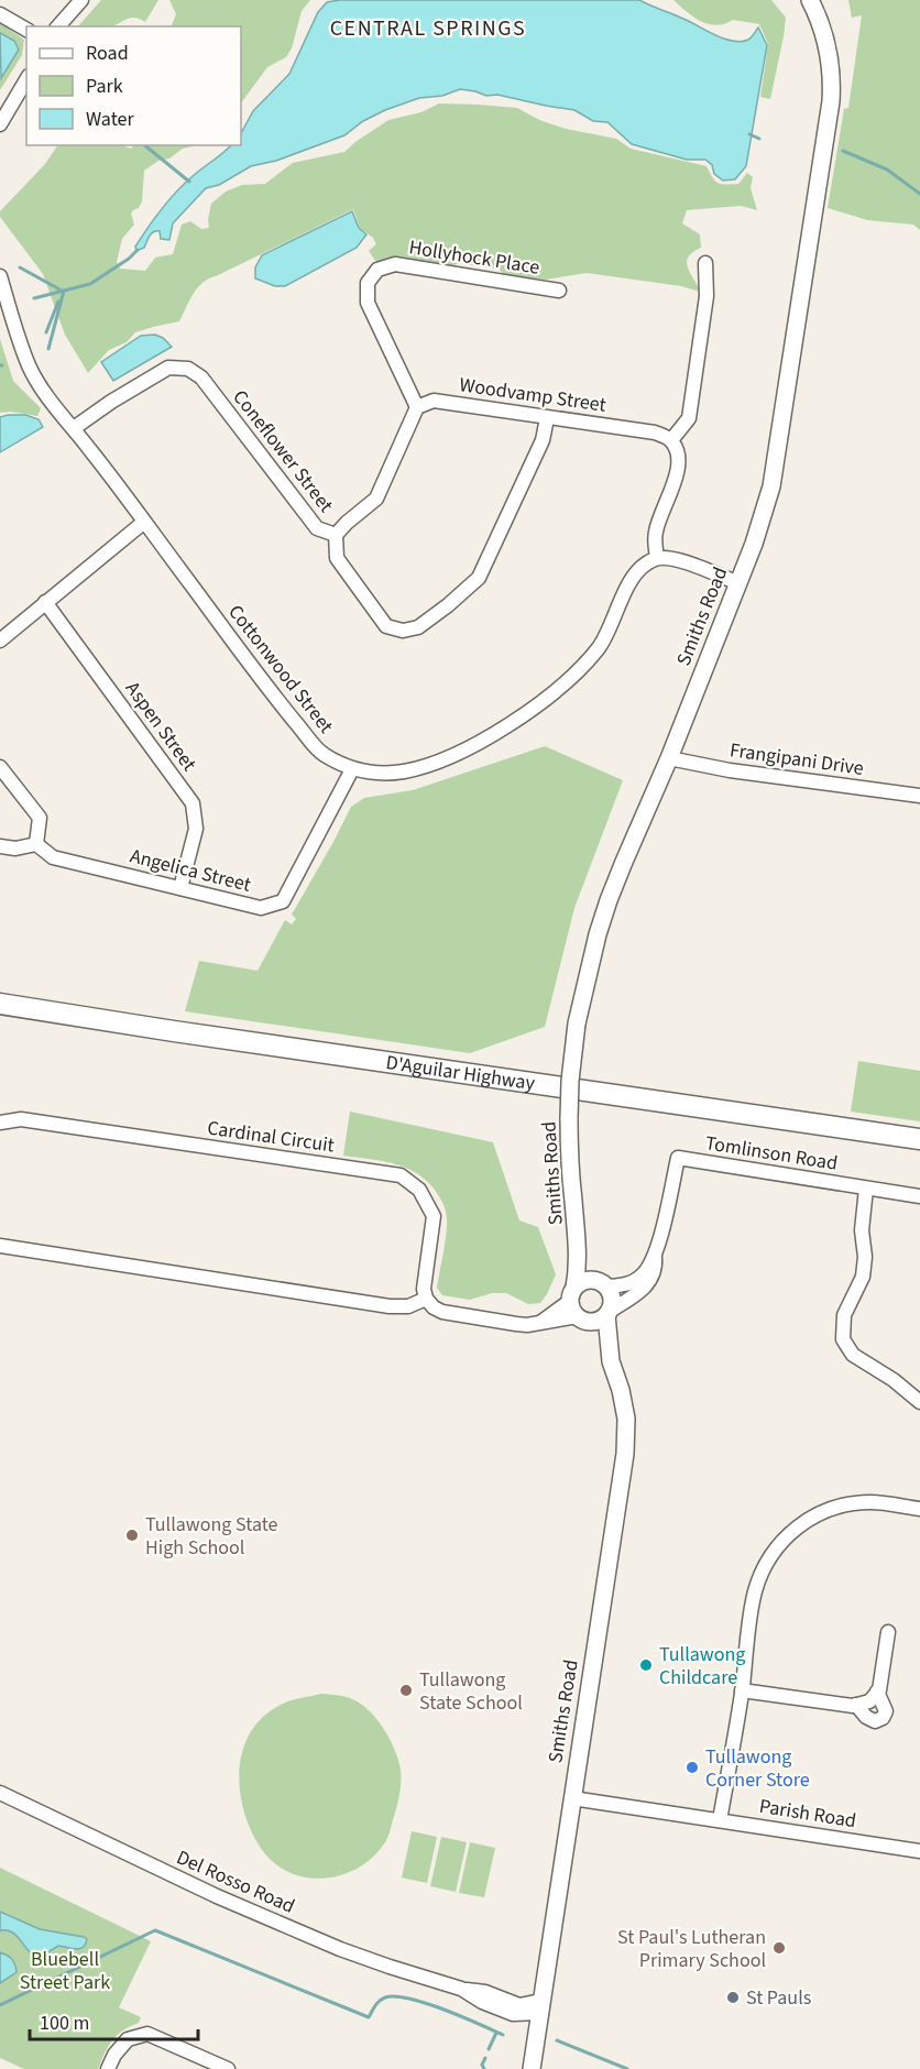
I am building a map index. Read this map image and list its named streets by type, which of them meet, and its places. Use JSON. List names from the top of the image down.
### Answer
{
  "streets": {
    "highway": ["D'Aguilar Highway"],
    "main road": ["Smiths Road"],
    "street": [
      "Hollyhock Place",
      "Woodvamp Street",
      "Coneflower Street",
      "Cottonwood Street",
      "Aspen Street",
      "Frangipani Drive",
      "Angelica Street",
      "Cardinal Circuit",
      "Tomlinson Road",
      "Parish Road",
      "Del Rosso Road"
    ]
  },
  "crossings": [
    ["Hollyhock Place", "Woodvamp Street"],
    ["Woodvamp Street", "Coneflower Street"],
    ["Coneflower Street", "Cottonwood Street"],
    ["Smiths Road", "Frangipani Drive"],
    ["Smiths Road", "Tomlinson Road"],
    ["Smiths Road", "Parish Road"],
    ["Smiths Road", "Del Rosso Road"],
    ["Cottonwood Street", "Angelica Street"],
    ["Aspen Street", "Angelica Street"]
  ],
  "districts": ["CENTRAL SPRINGS"],
  "parks": ["Bluebell Street Park"],
  "places": [
    "Tullawong State High School",
    "Tullawong Childcare",
    "Tullawong State School",
    "Tullawong Corner Store",
    "St Paul's Lutheran Primary School",
    "St Pauls"
  ],
  "legend": ["Road", "Park", "Water"],
  "scale_bar": "100 m"
}
